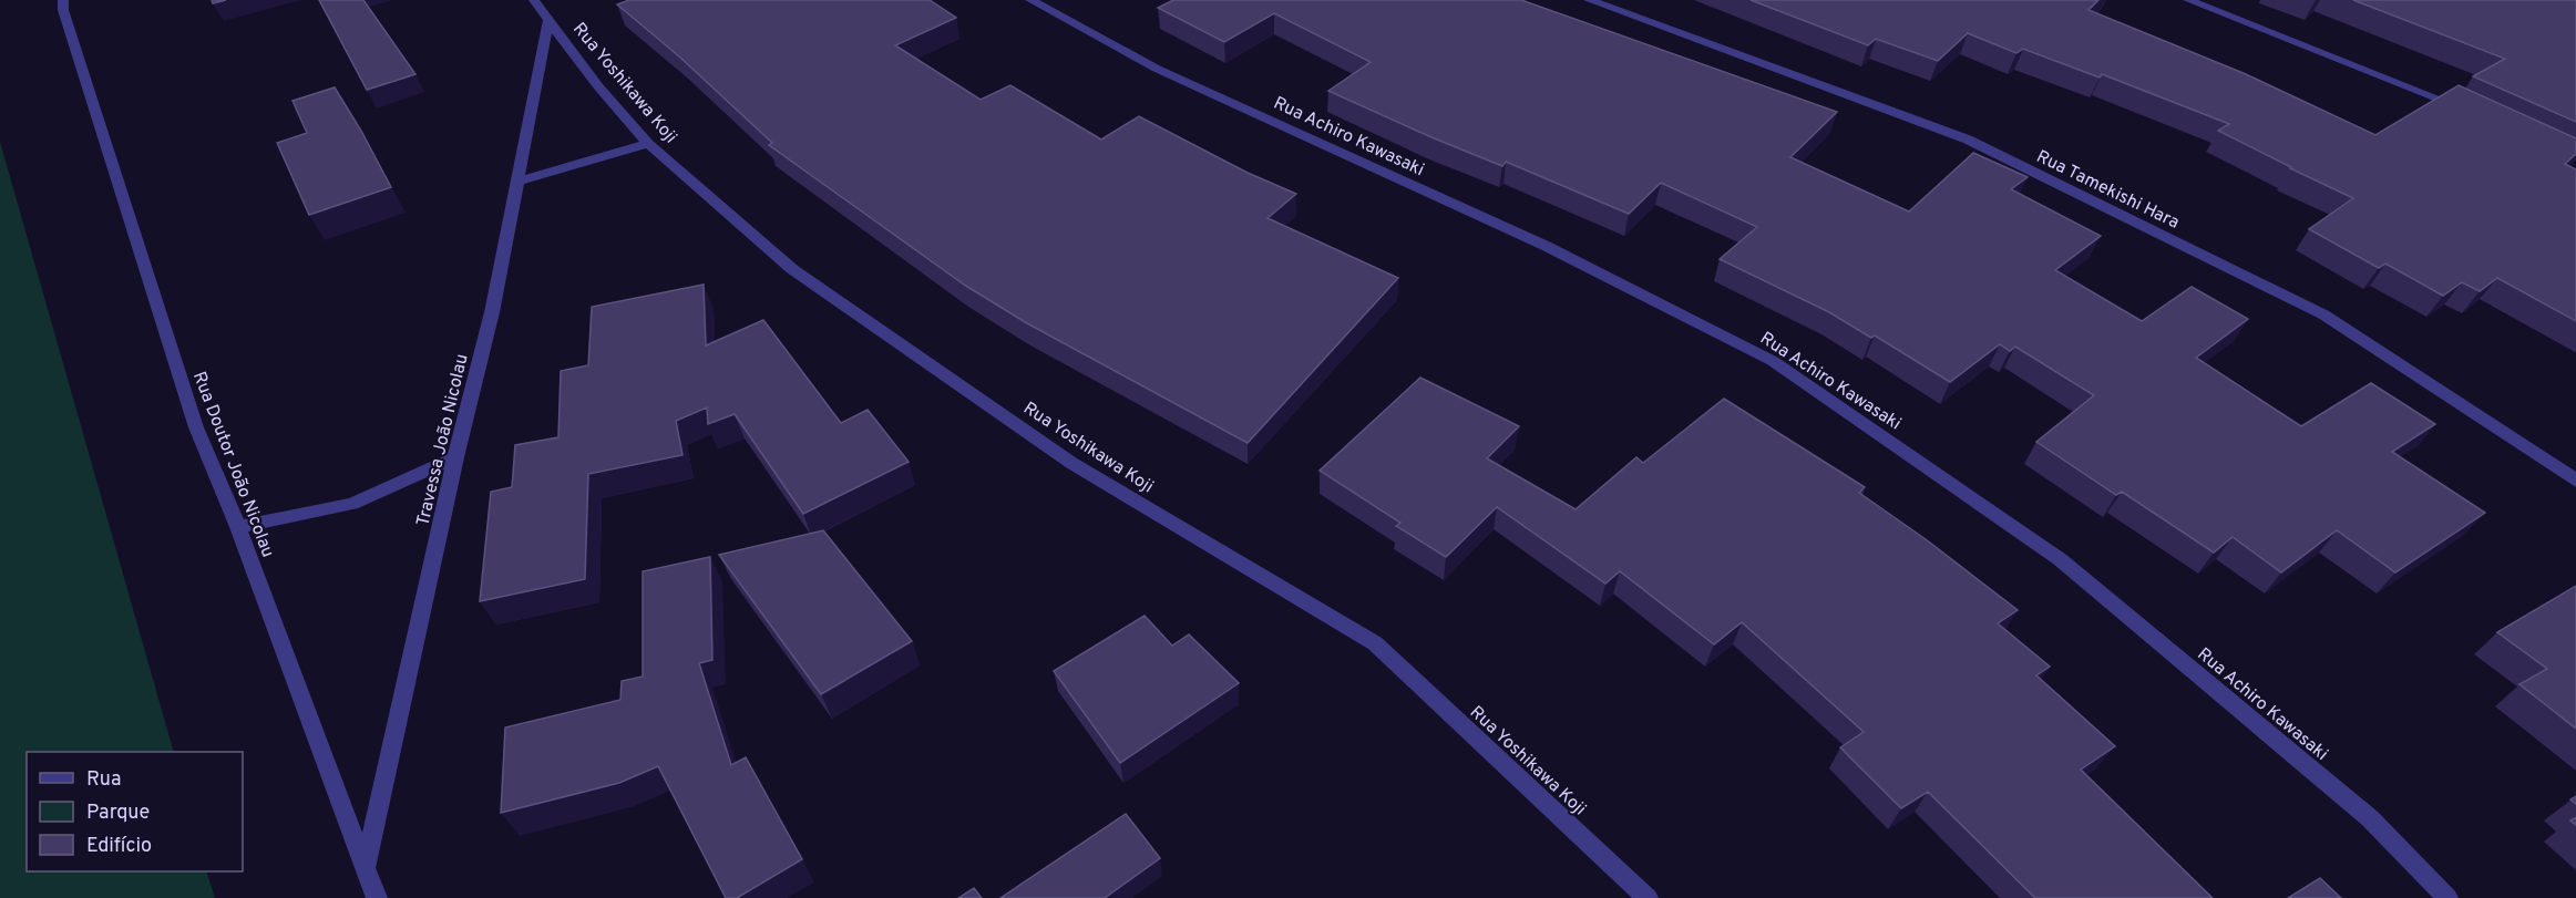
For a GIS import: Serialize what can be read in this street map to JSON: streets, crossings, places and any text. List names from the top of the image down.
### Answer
{
  "streets": {
    "street": [
      "Rua Yoshikawa Koji",
      "Rua Achiro Kawasaki",
      "Rua Tamekishi Hara",
      "Travessa João Nicolau",
      "Rua Doutor João Nicolau"
    ]
  },
  "crossings": [
    ["Rua Yoshikawa Koji", "Travessa João Nicolau"],
    ["Travessa João Nicolau", "Rua Doutor João Nicolau"]
  ],
  "legend": ["Rua", "Parque", "Edifício"]
}
